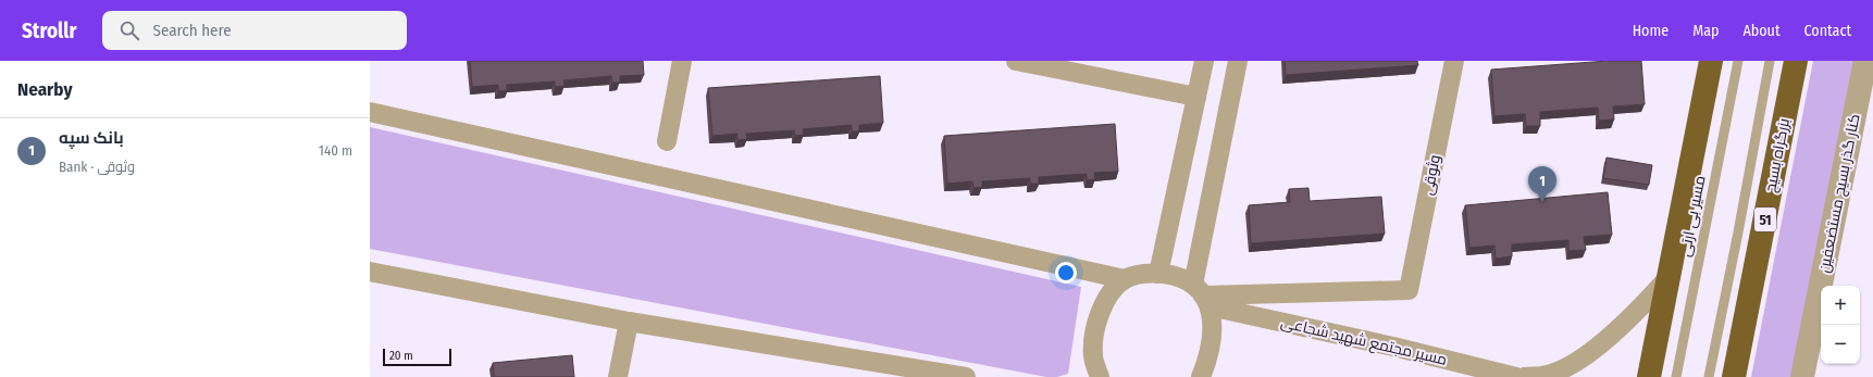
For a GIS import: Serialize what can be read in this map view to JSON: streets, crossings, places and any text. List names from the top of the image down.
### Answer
{
  "streets": {
    "highway": ["بزرگراه بسیج", "51"],
    "street": ["وثوقی", "کنار گذر بسیج مستضعفین", "مسیر مجتمع شهید شجاعی"],
    "lane": ["مسیر بی ارتی"]
  },
  "crossings": [
    ["وثوقی", "مسیر مجتمع شهید شجاعی"]
  ],
  "scale_bar": "20 m",
  "page": {
    "header": "Strollr",
    "search": "Search here",
    "nav": [
      "Home",
      "Map",
      "About",
      "Contact"
    ],
    "heading": "Nearby",
    "list": [
      {
        "mark": "1",
        "name": "بانک سپه",
        "note": "Bank · وثوقی",
        "value": "140 m"
      }
    ],
    "pins": "1",
    "map_buttons": ["+", "−"],
    "scale": "20 m"
  }
}
